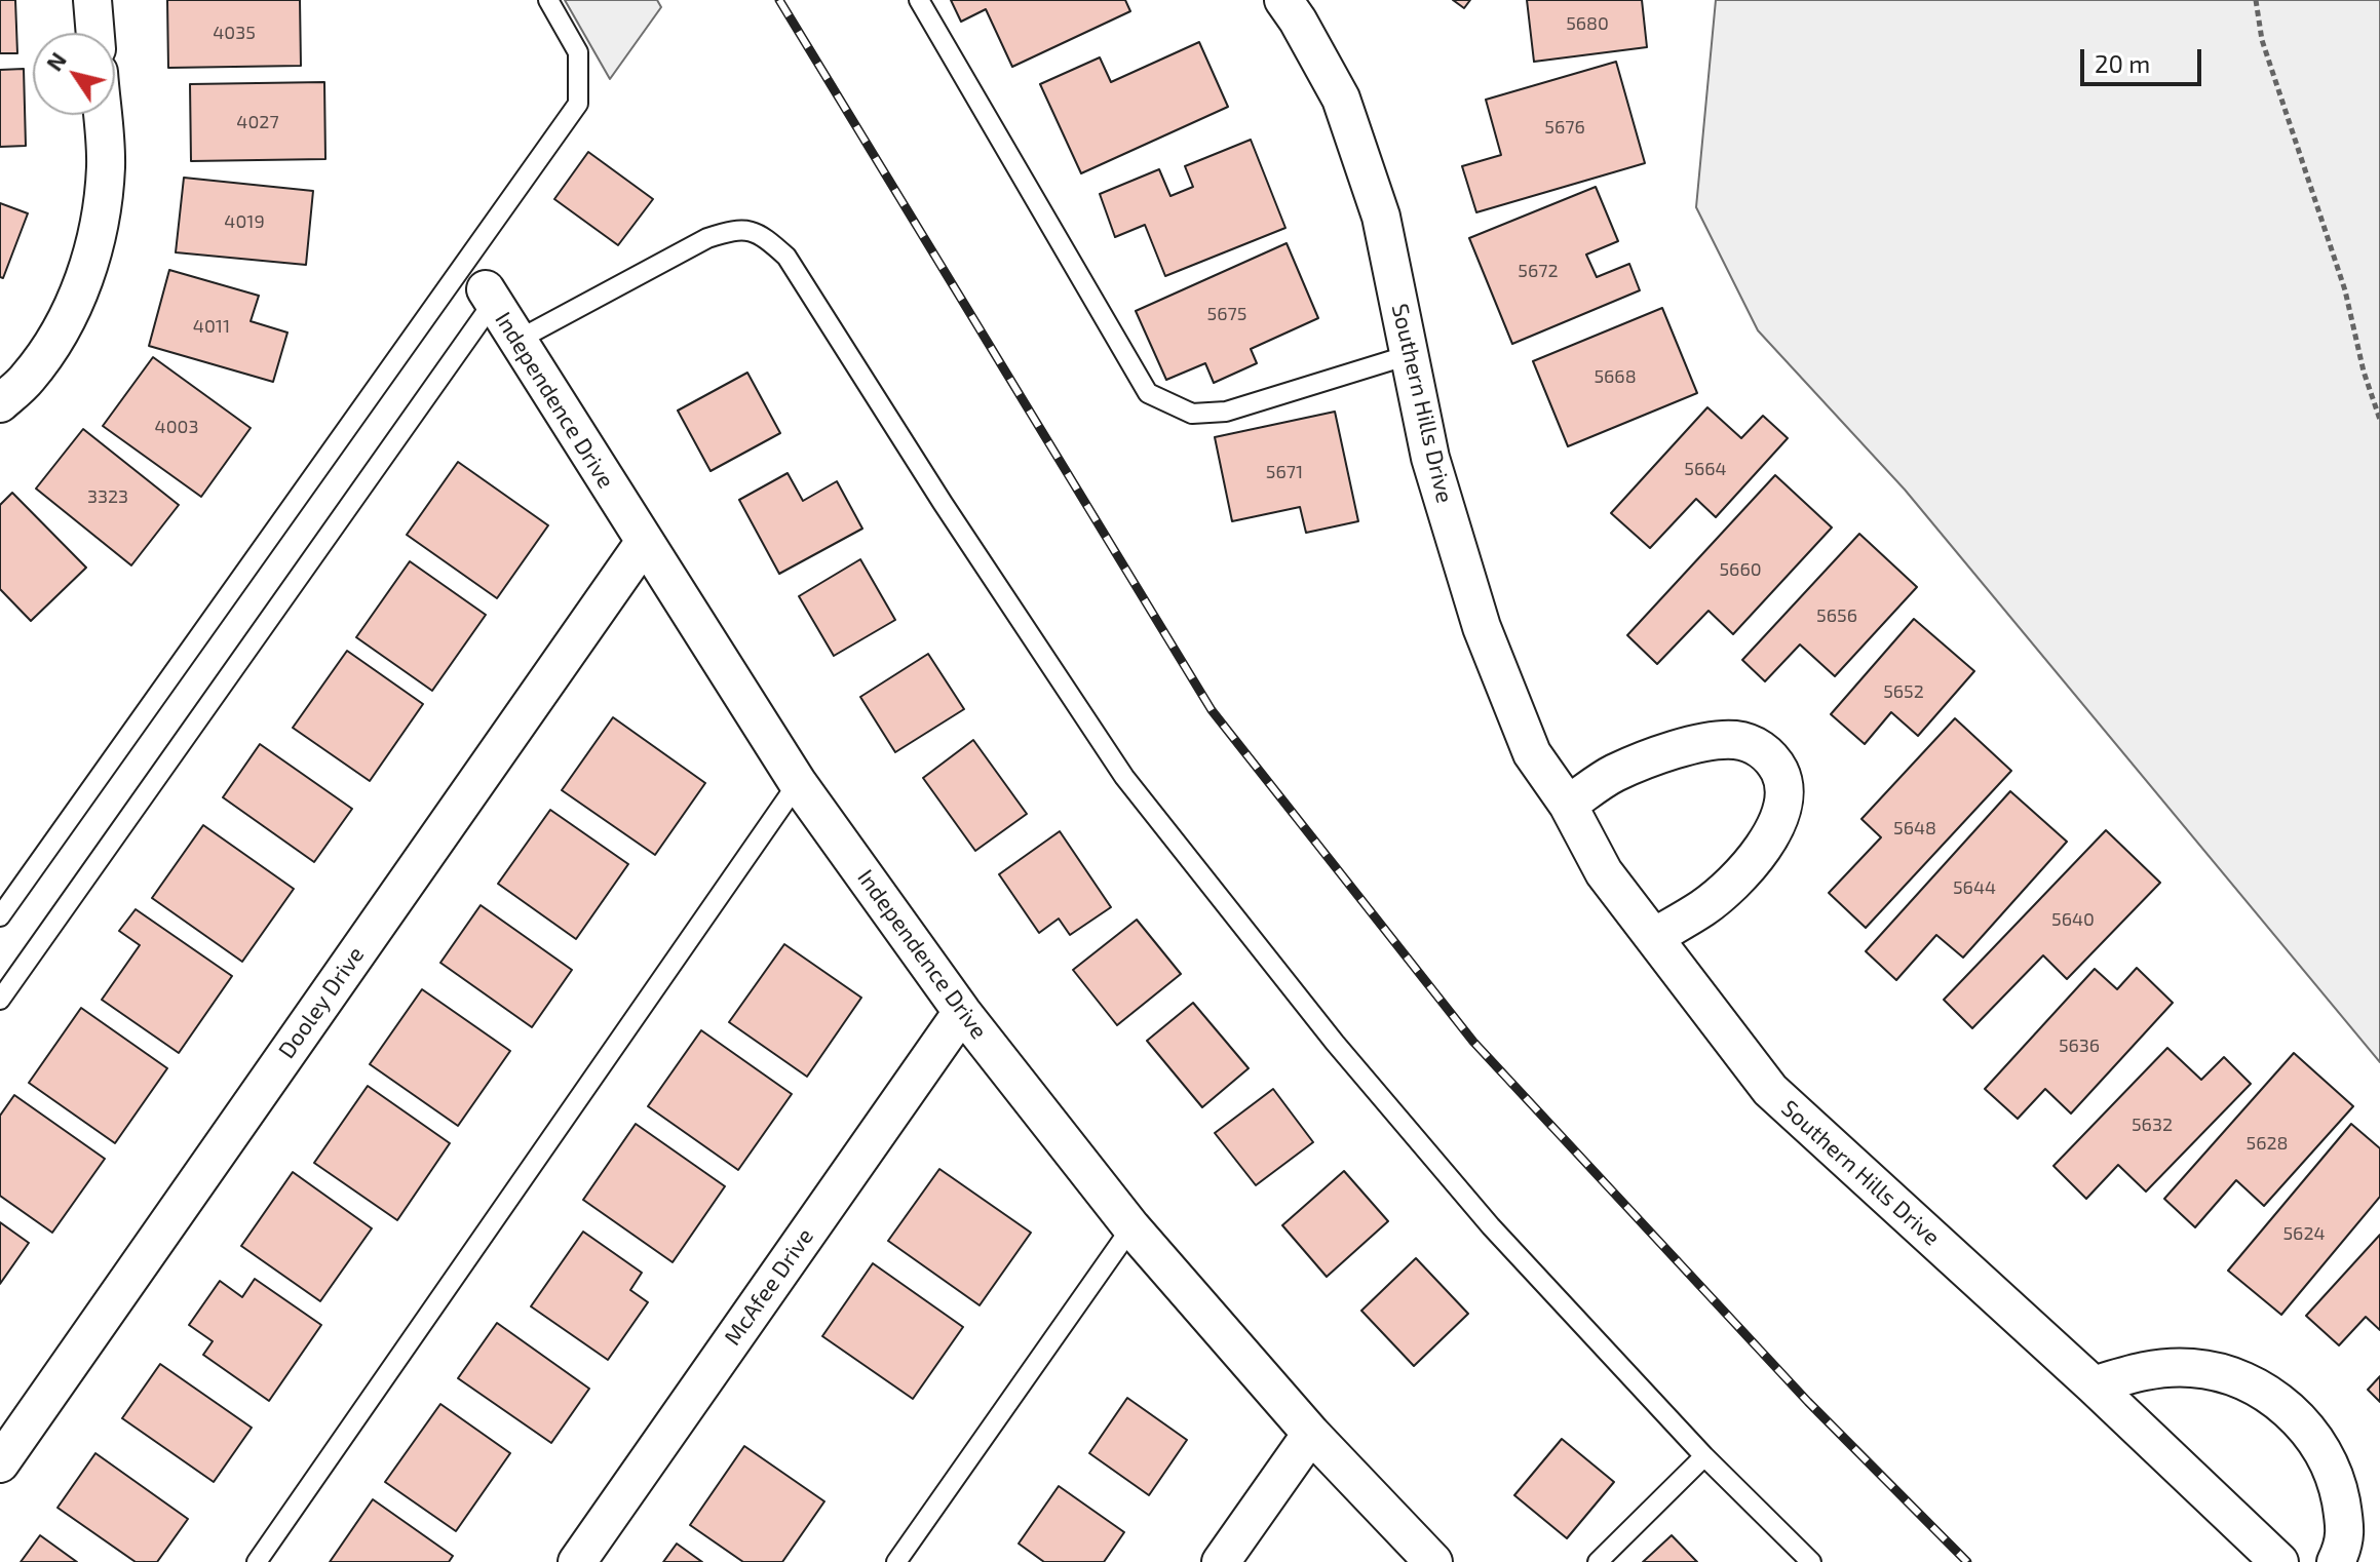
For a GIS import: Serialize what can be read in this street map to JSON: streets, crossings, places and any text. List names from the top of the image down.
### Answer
{
  "streets": {
    "street": [
      "Independence Drive",
      "Southern Hills Drive",
      "Dooley Drive",
      "McAfee Drive"
    ]
  },
  "crossings": [
    ["Independence Drive", "Dooley Drive"],
    ["Independence Drive", "McAfee Drive"]
  ],
  "house_numbers": [
    "5680",
    "4035",
    "4027",
    "5676",
    "4019",
    "5672",
    "5675",
    "4011",
    "5668",
    "4003",
    "5664",
    "5671",
    "3323",
    "5660",
    "5656",
    "5652",
    "5648",
    "5644",
    "5640",
    "5636",
    "5632",
    "5628",
    "5624"
  ],
  "scale_bar": "20 m",
  "north": "top left"
}
